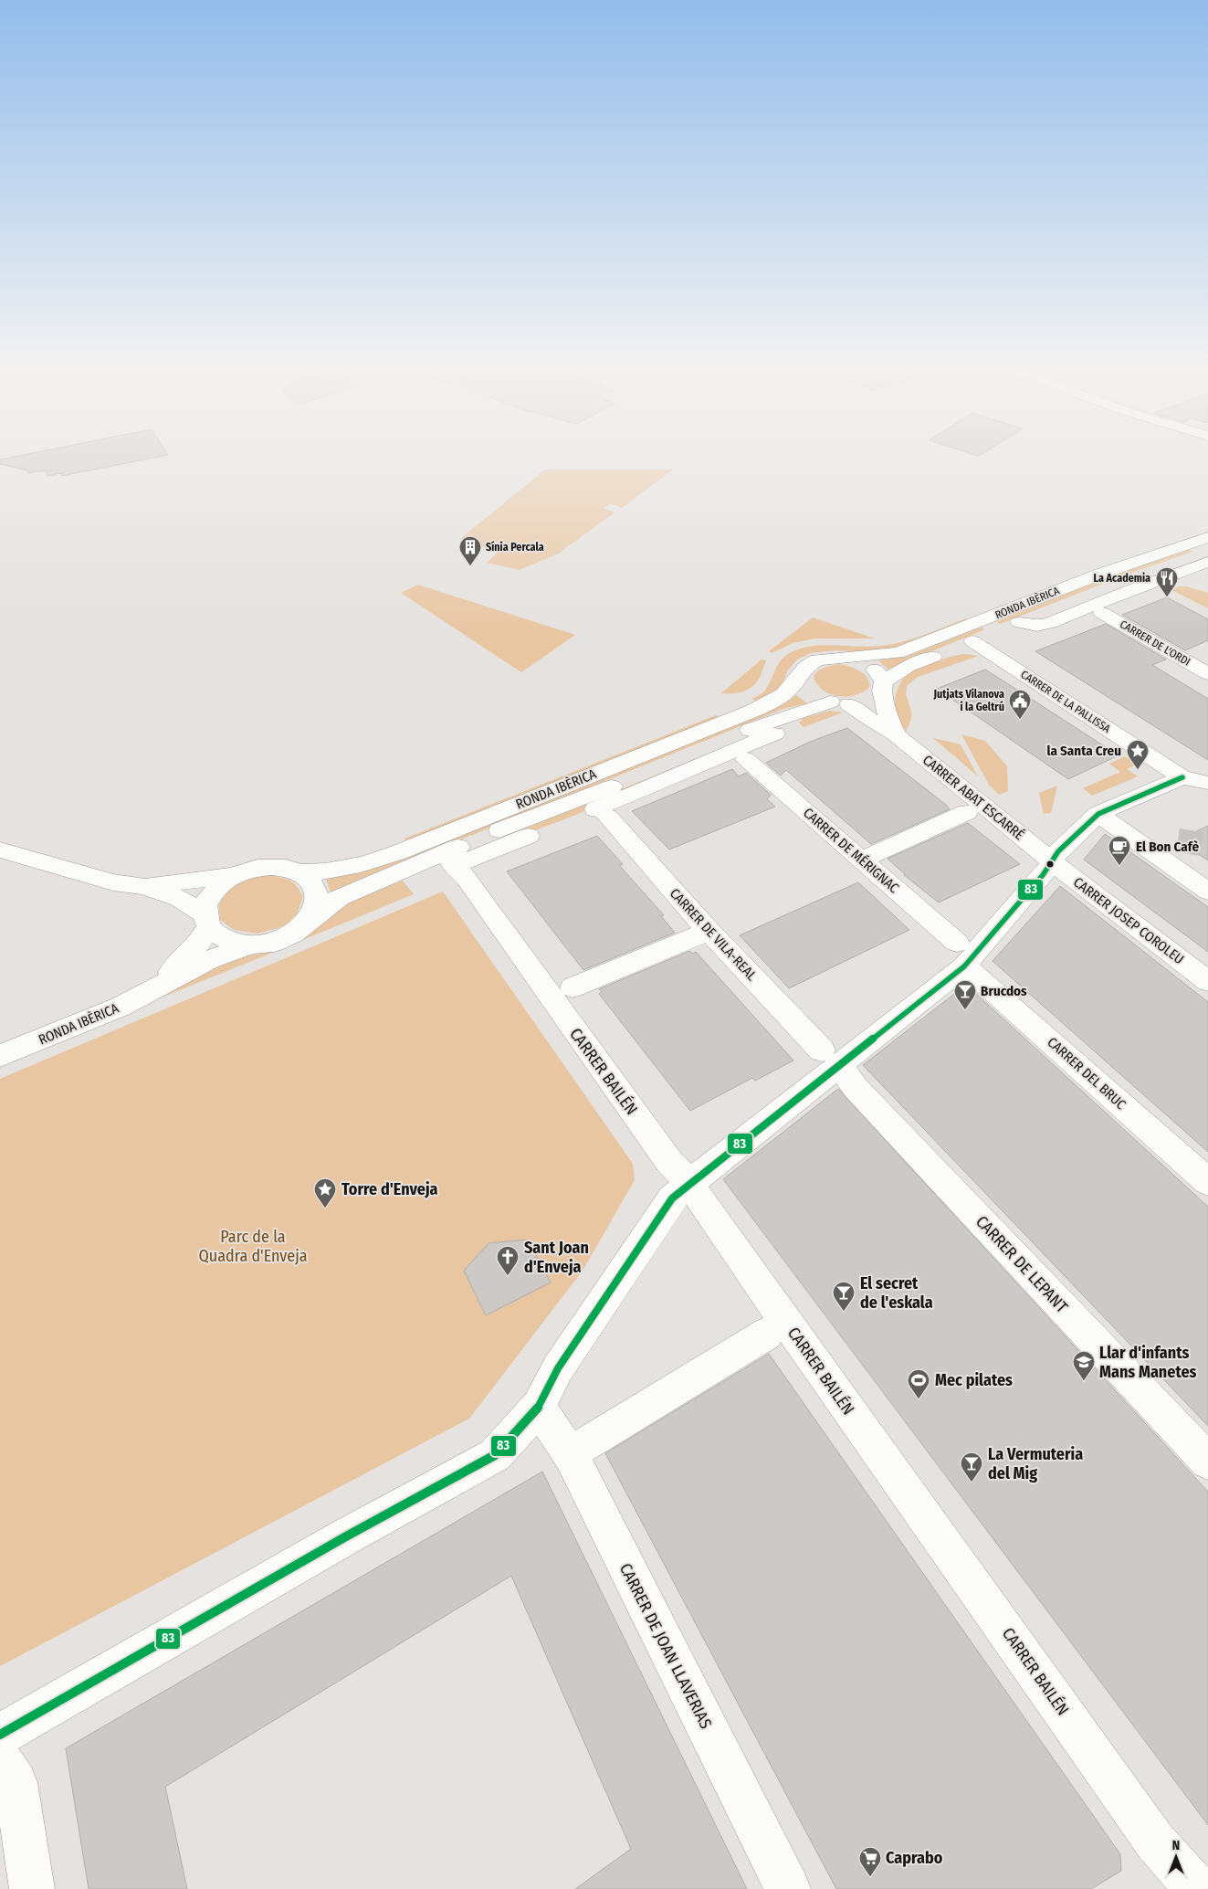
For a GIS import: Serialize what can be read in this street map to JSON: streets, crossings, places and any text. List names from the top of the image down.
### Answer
{
  "streets": {
    "street": [
      "RONDA IBÈRICA",
      "CARRER DE L'ORDI",
      "CARRER DE LA PALLISSA",
      "CARRER ABAT ESCARRÉ",
      "CARRER DE MÉRIGNAC",
      "CARRER JOSEP COROLEU",
      "CARRER DE VILA-REAL",
      "CARRER BAILÉN",
      "CARRER DEL BRUC",
      "CARRER DE LEPANT",
      "CARRER DE JOAN LLAVERIAS"
    ]
  },
  "crossings": [
    ["RONDA IBÈRICA", "CARRER DE LA PALLISSA"],
    ["RONDA IBÈRICA", "CARRER BAILÉN"],
    ["CARRER ABAT ESCARRÉ", "CARRER JOSEP COROLEU"],
    ["CARRER DE MÉRIGNAC", "CARRER DEL BRUC"],
    ["CARRER DE VILA-REAL", "CARRER DE LEPANT"]
  ],
  "parks": ["Parc de la Quadra d'Enveja"],
  "places": {
    "building": ["Sínia Percala"],
    "restaurant": ["La Academia"],
    "public building": ["Jutjats Vilanova i la Geltrú"],
    "place": ["la Santa Creu", "Torre d'Enveja"],
    "cafe": ["El Bon Cafè"],
    "bar": ["Brucdos", "El secret de l'eskala", "La Vermuteria del Mig"],
    "church": ["Sant Joan d'Enveja"],
    "school or university": ["Llar d'infants Mans Manetes"],
    "sports": ["Mec pilates"],
    "supermarket": ["Caprabo"]
  },
  "lines": ["transit line 83"],
  "north": "top"
}
